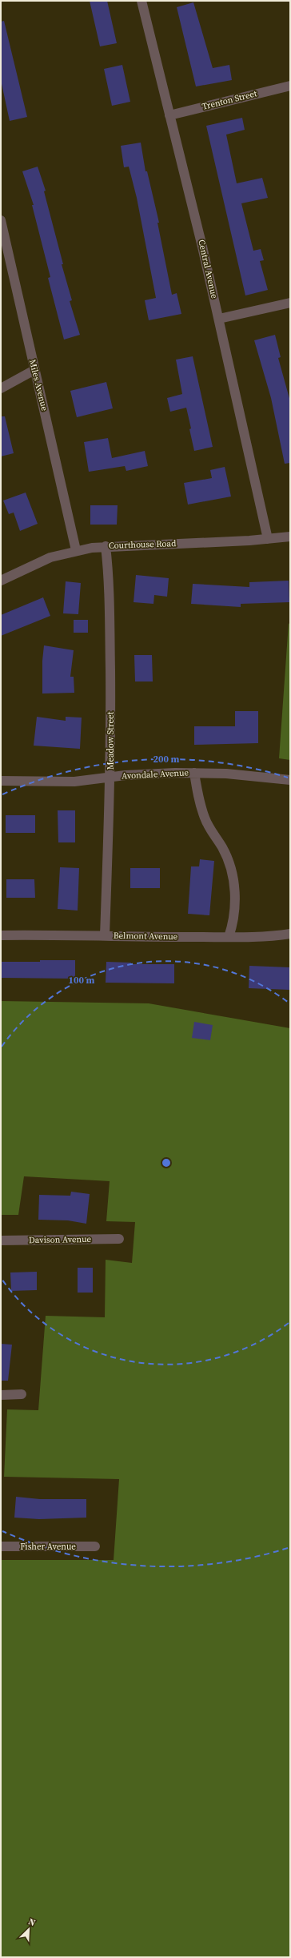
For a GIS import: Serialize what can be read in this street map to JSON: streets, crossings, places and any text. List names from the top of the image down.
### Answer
{
  "streets": {
    "street": [
      "Trenton Street",
      "Central Avenue",
      "Miles Avenue",
      "Courthouse Road",
      "Meadow Street",
      "Avondale Avenue",
      "Belmont Avenue",
      "Davison Avenue",
      "Fisher Avenue"
    ]
  },
  "crossings": [
    ["Trenton Street", "Central Avenue"],
    ["Central Avenue", "Courthouse Road"],
    ["Miles Avenue", "Courthouse Road"],
    ["Courthouse Road", "Meadow Street"],
    ["Meadow Street", "Avondale Avenue"],
    ["Meadow Street", "Belmont Avenue"]
  ],
  "north": "top right",
  "rings": ["200 m", "100 m"]
}
